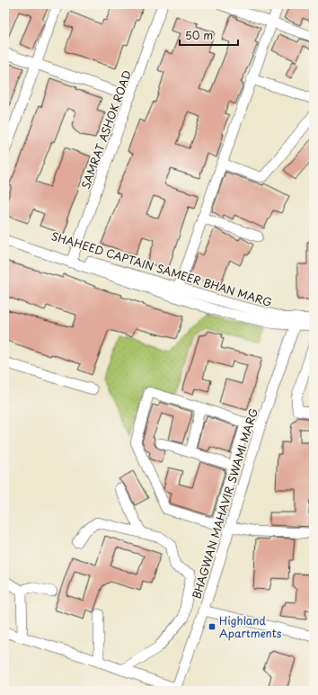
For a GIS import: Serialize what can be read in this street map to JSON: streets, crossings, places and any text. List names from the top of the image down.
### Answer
{
  "streets": {
    "street": ["SAMRAT ASHOK ROAD", "SHAHEED CAPTAIN SAMEER BHAN MARG", "BHAGWAN MAHAVIR SWAMI MARG"]
  },
  "crossings": [
    ["SAMRAT ASHOK ROAD", "SHAHEED CAPTAIN SAMEER BHAN MARG"],
    ["SHAHEED CAPTAIN SAMEER BHAN MARG", "BHAGWAN MAHAVIR SWAMI MARG"]
  ],
  "places": {
    "transit": ["Highland Apartments"]
  },
  "scale_bar": "50 m"
}
